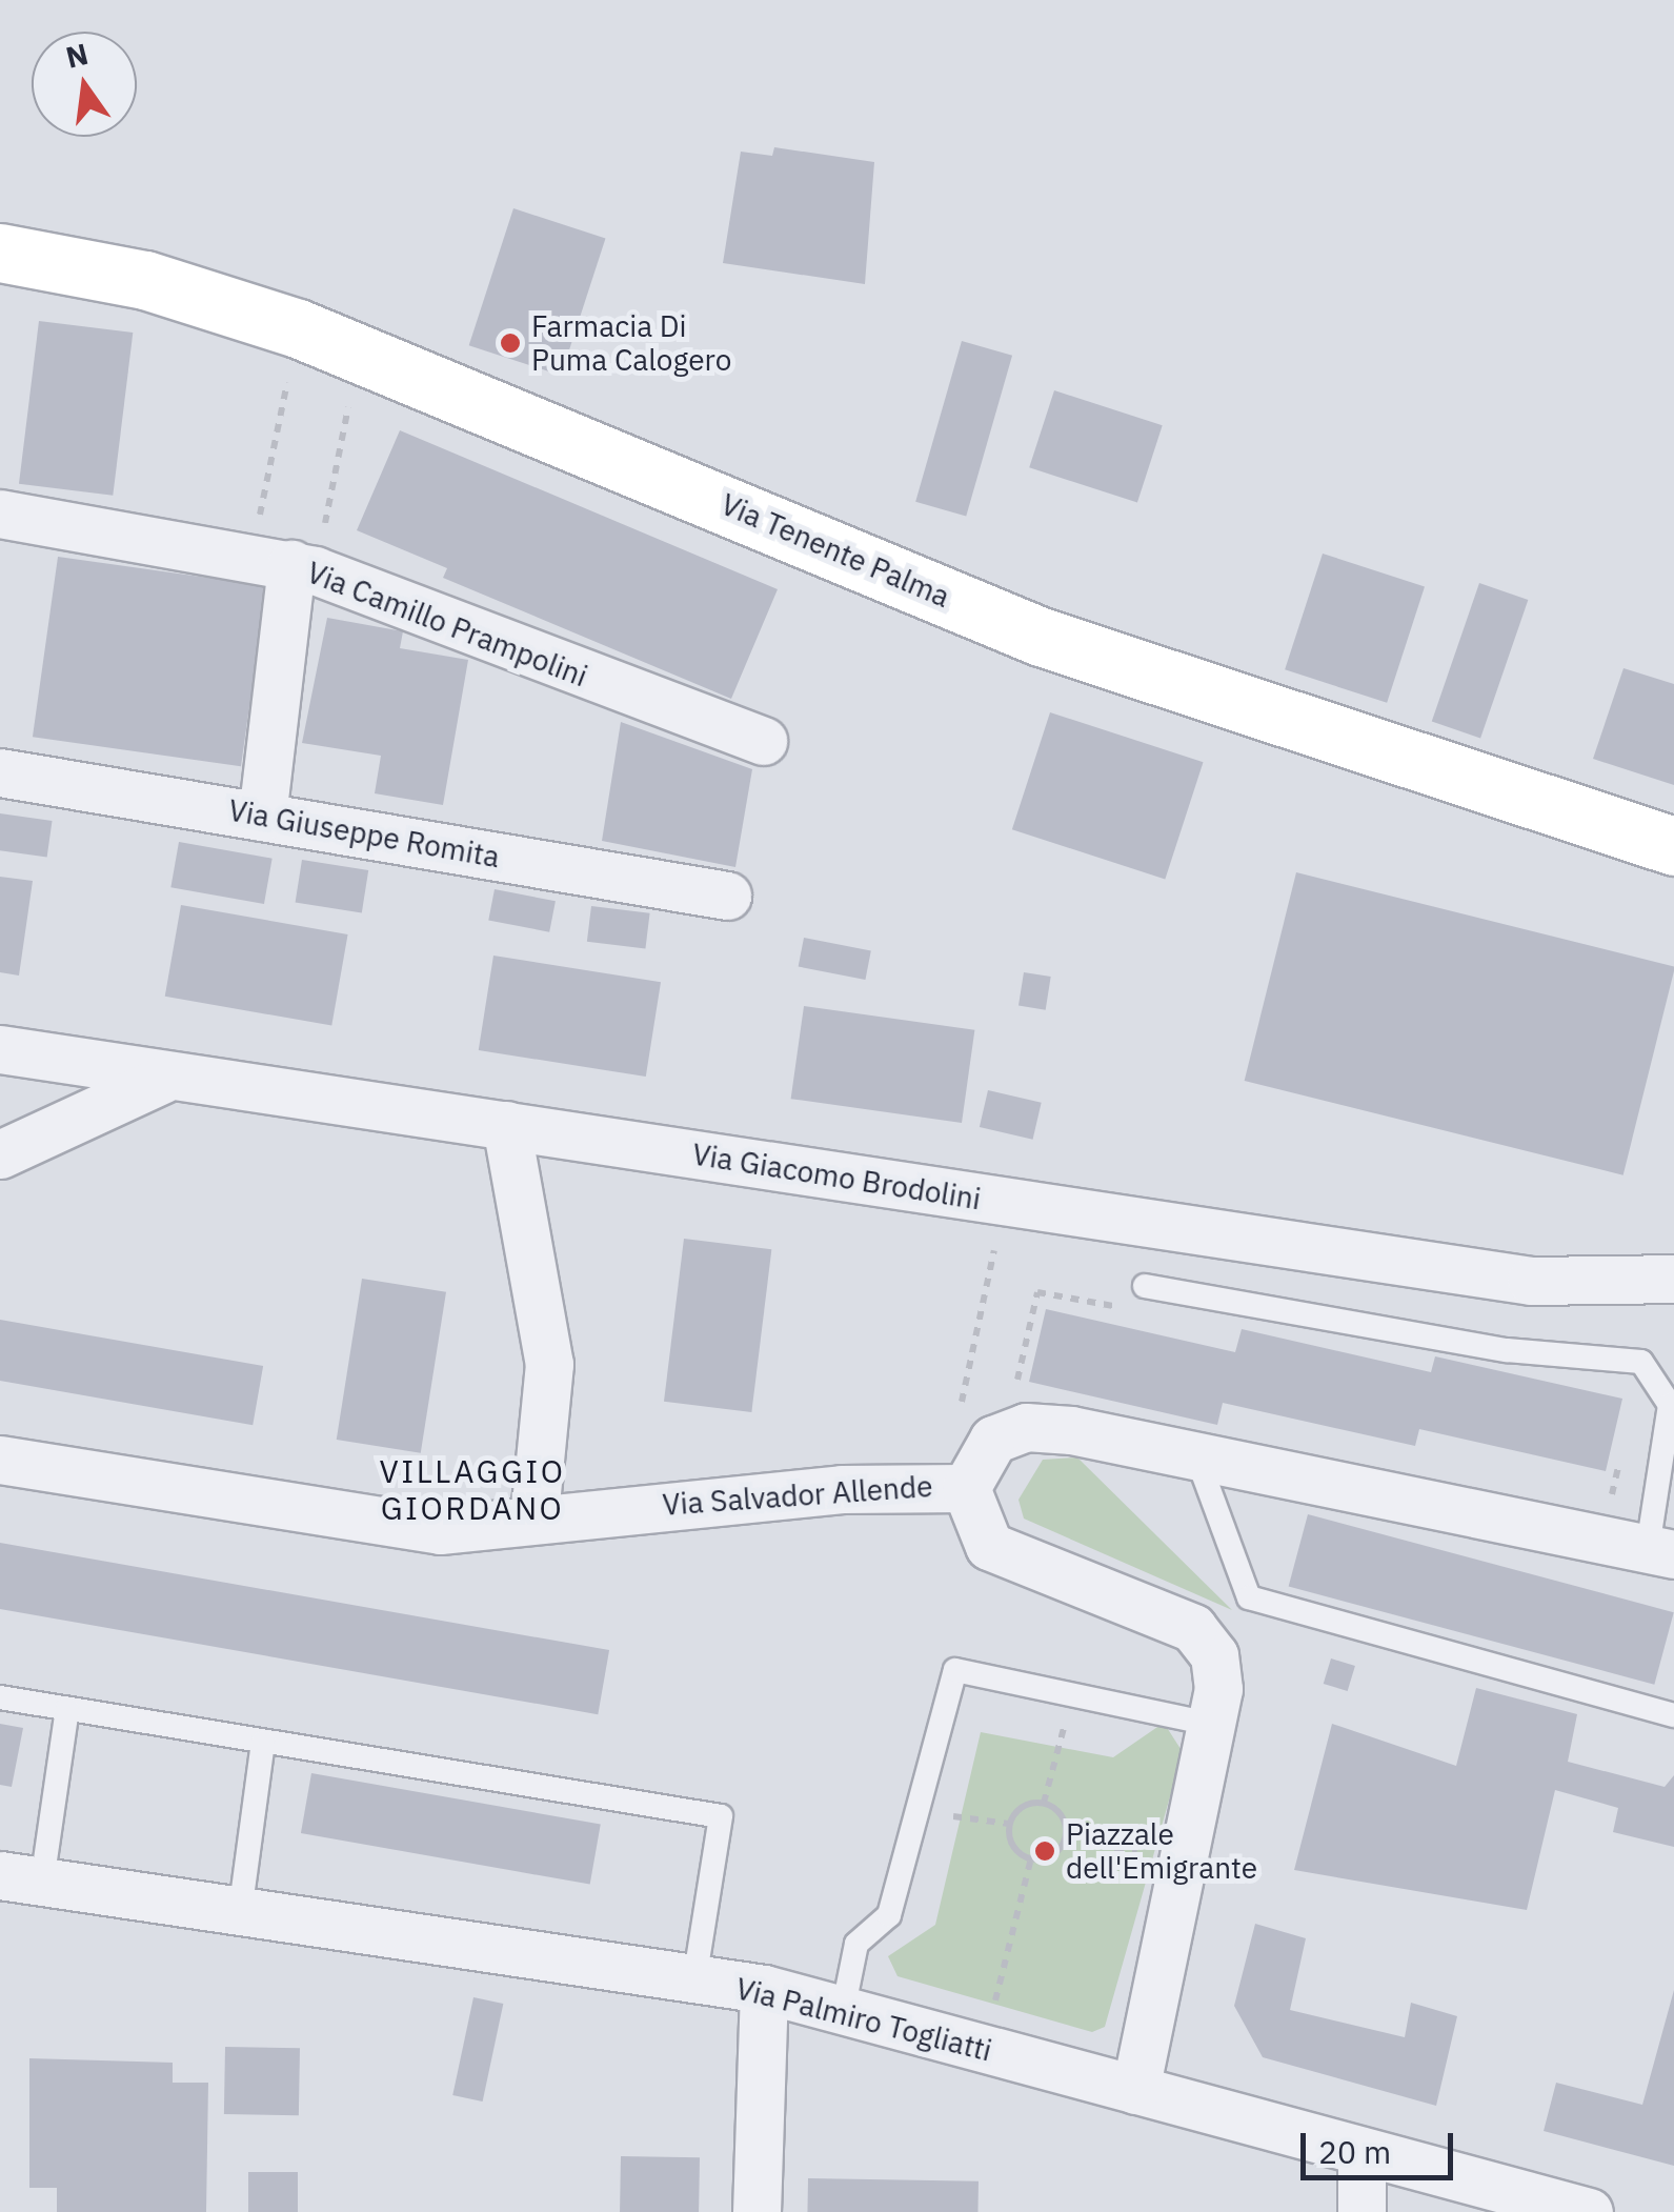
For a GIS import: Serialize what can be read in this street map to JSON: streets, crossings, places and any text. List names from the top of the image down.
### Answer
{
  "streets": {
    "main road": ["Via Tenente Palma"],
    "street": [
      "Via Camillo Prampolini",
      "Via Giuseppe Romita",
      "Via Giacomo Brodolini",
      "Via Salvador Allende",
      "Via Palmiro Togliatti"
    ]
  },
  "crossings": [
    ["Via Salvador Allende", "Via Palmiro Togliatti"]
  ],
  "districts": ["VILLAGGIO GIORDANO"],
  "places": ["Farmacia Di Puma Calogero", "Piazzale dell'Emigrante"],
  "scale_bar": "20 m",
  "north": "top"
}
